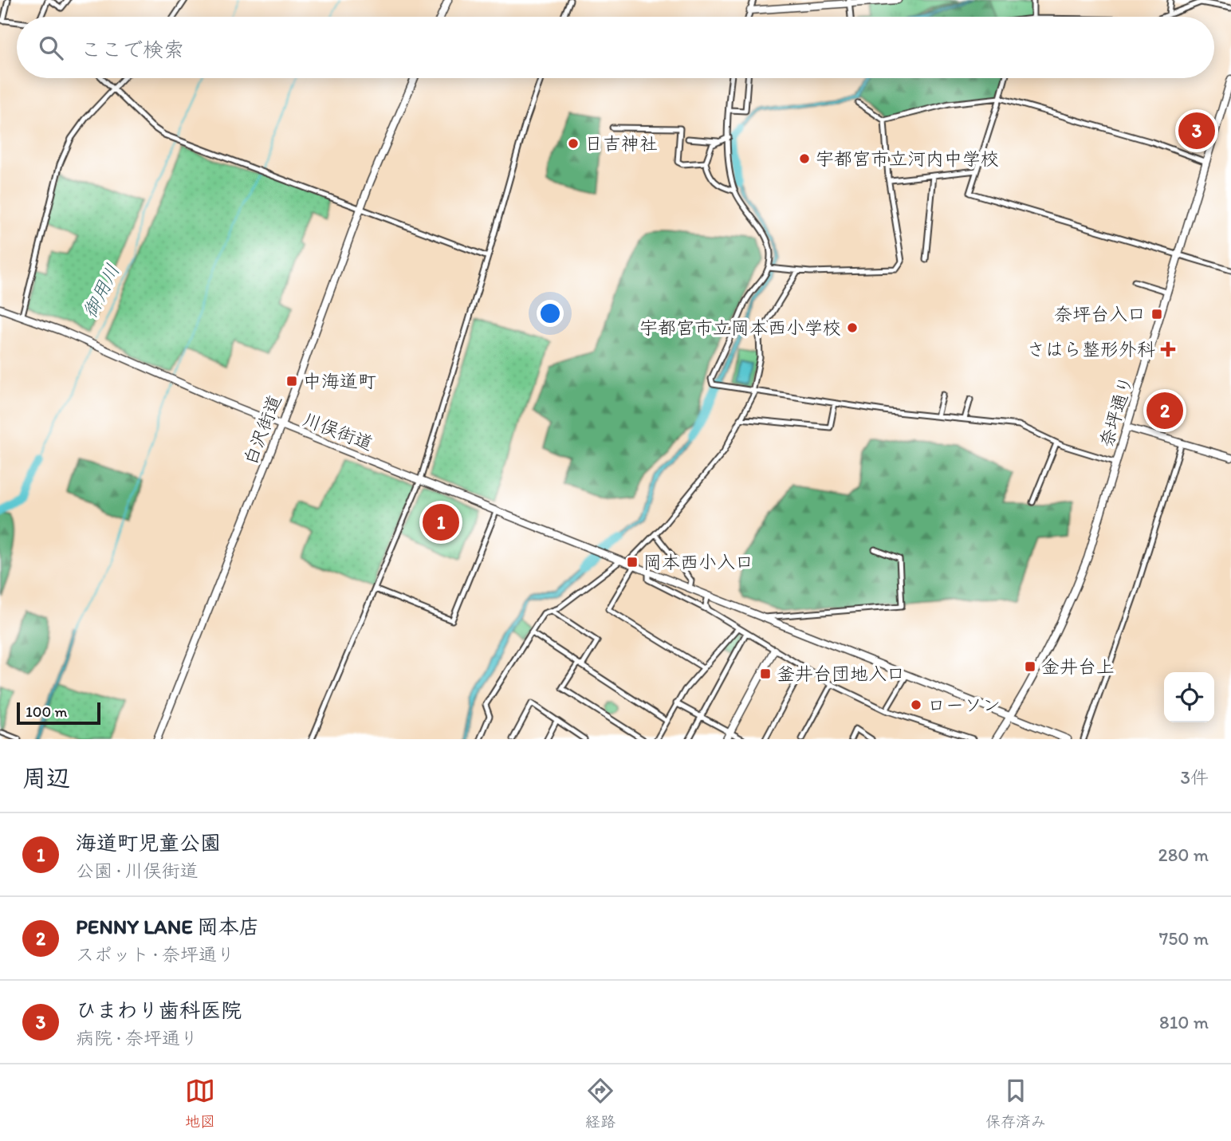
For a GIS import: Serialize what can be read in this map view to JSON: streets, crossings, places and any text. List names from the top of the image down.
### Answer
{
  "streets": {
    "main road": ["奈坪通り", "白沢街道", "川俣街道"]
  },
  "crossings": [
    ["奈坪通り", "川俣街道"],
    ["白沢街道", "川俣街道"]
  ],
  "water": ["御用川"],
  "places": {
    "other": [
      "日吉神社",
      "宇都宮市立河内中学校",
      "宇都宮市立岡本西小学校",
      "ローソン"
    ],
    "transit": [
      "奈坪台入口",
      "中海道町",
      "岡本西小入口",
      "金井台上",
      "釜井台団地入口"
    ],
    "health": ["さはら整形外科"]
  },
  "scale_bar": "100 m",
  "page": {
    "search": "ここで検索",
    "pins": ["3", "2", "1"],
    "scale": "100 m",
    "heading": ["周辺", "3件"],
    "list": [
      {
        "mark": "1",
        "name": "海道町児童公園",
        "note": "公園 · 川俣街道",
        "value": "280 m"
      },
      {
        "mark": "2",
        "name": "PENNY LANE 岡本店",
        "note": "スポット · 奈坪通り",
        "value": "750 m"
      },
      {
        "mark": "3",
        "name": "ひまわり歯科医院",
        "note": "病院 · 奈坪通り",
        "value": "810 m"
      }
    ],
    "nav": ["地図", "経路", "保存済み"]
  }
}
